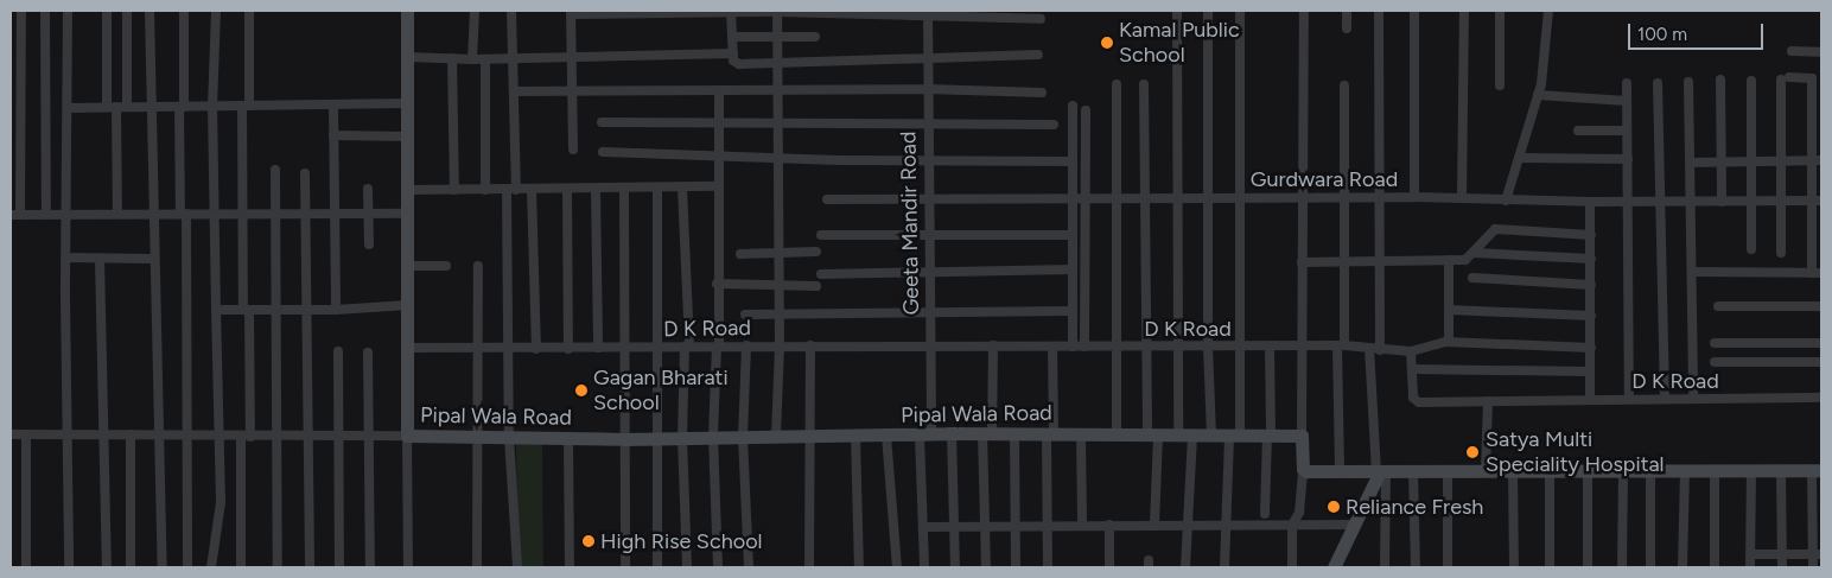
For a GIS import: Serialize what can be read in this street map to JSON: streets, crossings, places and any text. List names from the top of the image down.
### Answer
{
  "streets": {
    "street": [
      "Gurdwara Road",
      "Geeta Mandir Road",
      "D K Road",
      "Pipal Wala Road"
    ]
  },
  "crossings": [
    ["Gurdwara Road", "Geeta Mandir Road"],
    ["Geeta Mandir Road", "D K Road"],
    ["Geeta Mandir Road", "Pipal Wala Road"]
  ],
  "places": [
    "Kamal Public School",
    "Gagan Bharati School",
    "Satya Multi Speciality Hospital",
    "Reliance Fresh",
    "High Rise School"
  ],
  "scale_bar": "100 m"
}
